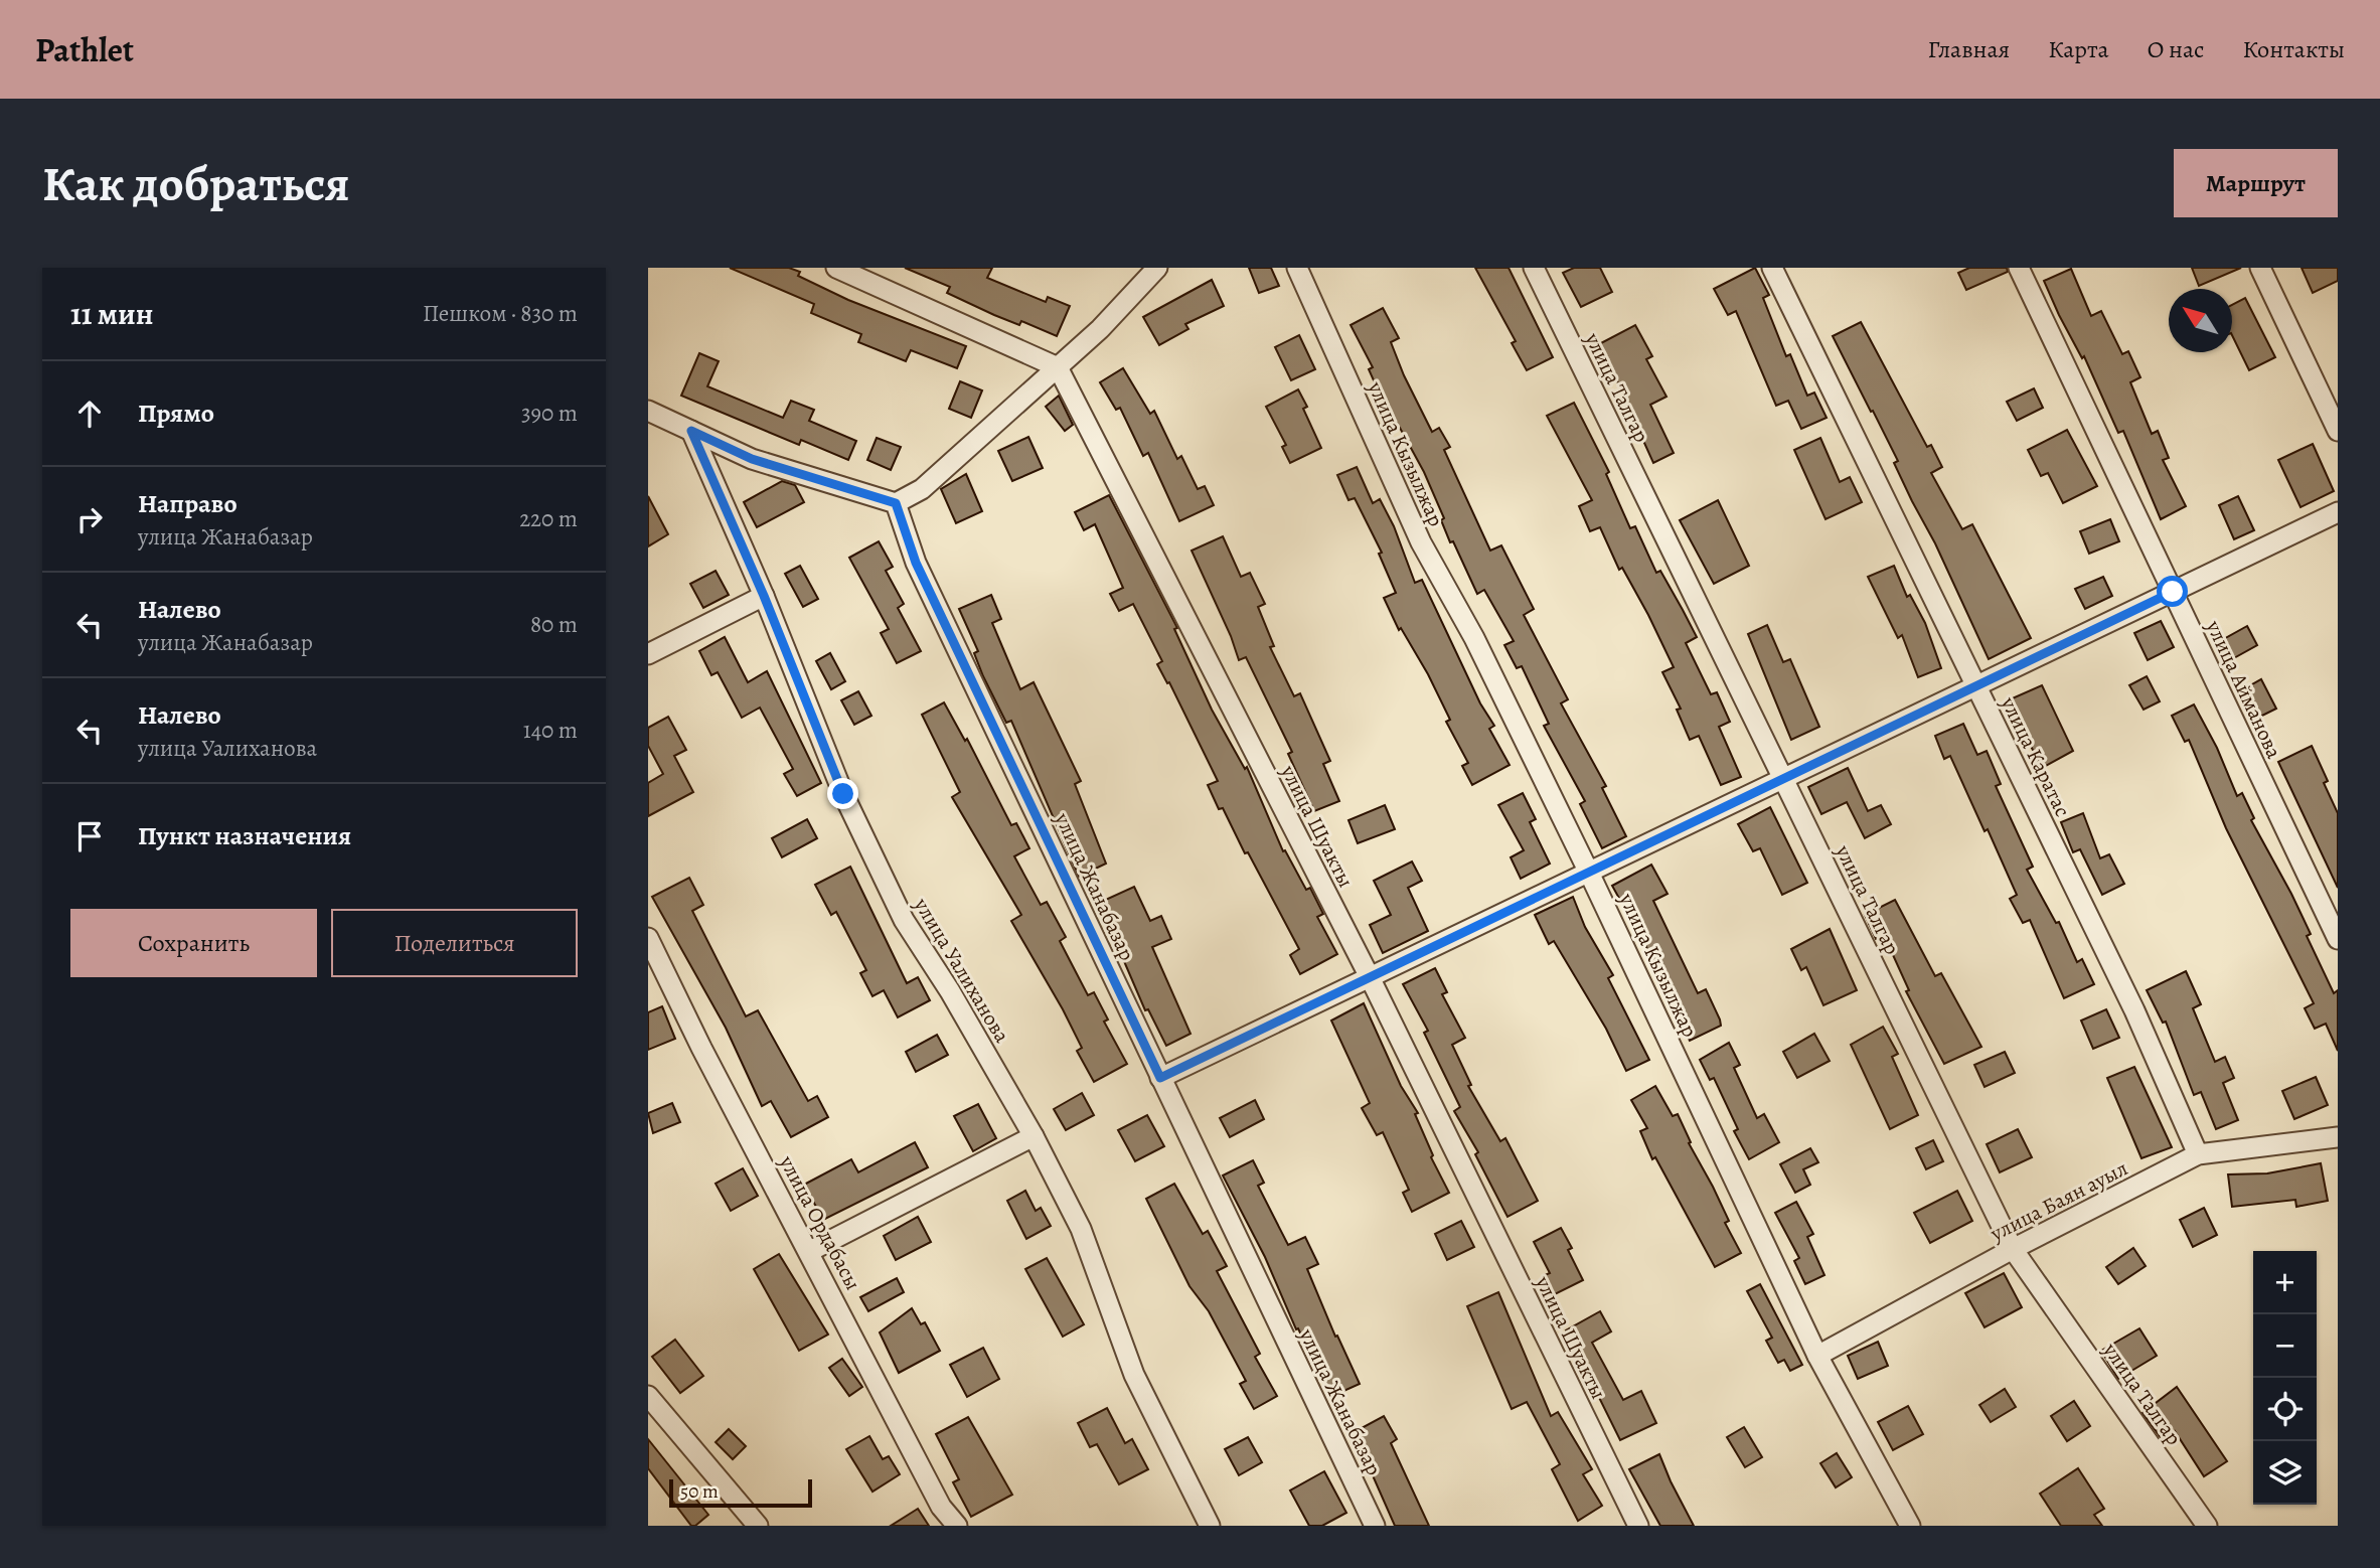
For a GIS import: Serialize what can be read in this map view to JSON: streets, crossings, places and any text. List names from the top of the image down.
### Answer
{
  "streets": {
    "street": [
      "улица Талгар",
      "улица Кызылжар",
      "улица Айманова",
      "улица Каратас",
      "улица Шуакты",
      "улица Жанабазар",
      "улица Уалиханова",
      "улица Баян ауыл",
      "улица Ордабасы"
    ]
  },
  "crossings": [
    ["улица Талгар", "улица Баян ауыл"],
    ["улица Кызылжар", "улица Баян ауыл"],
    ["улица Каратас", "улица Баян ауыл"]
  ],
  "scale_bar": "50 m",
  "north": "top left",
  "page": {
    "header": "Pathlet",
    "nav": [
      "Главная",
      "Карта",
      "О нас",
      "Контакты"
    ],
    "buttons": [
      "Маршрут",
      ["Сохранить", "Поделиться"]
    ],
    "title": "Как добраться",
    "heading": ["11 мин", "Пешком · 830 m"],
    "list": [
      ["Прямо", "390 m"],
      ["Направо", "улица Жанабазар", "220 m"],
      ["Налево", "улица Жанабазар", "80 m"],
      ["Налево", "улица Уалиханова", "140 m"],
      "Пункт назначения"
    ],
    "map_buttons": ["+", "−"],
    "scale": "50 m"
  }
}
